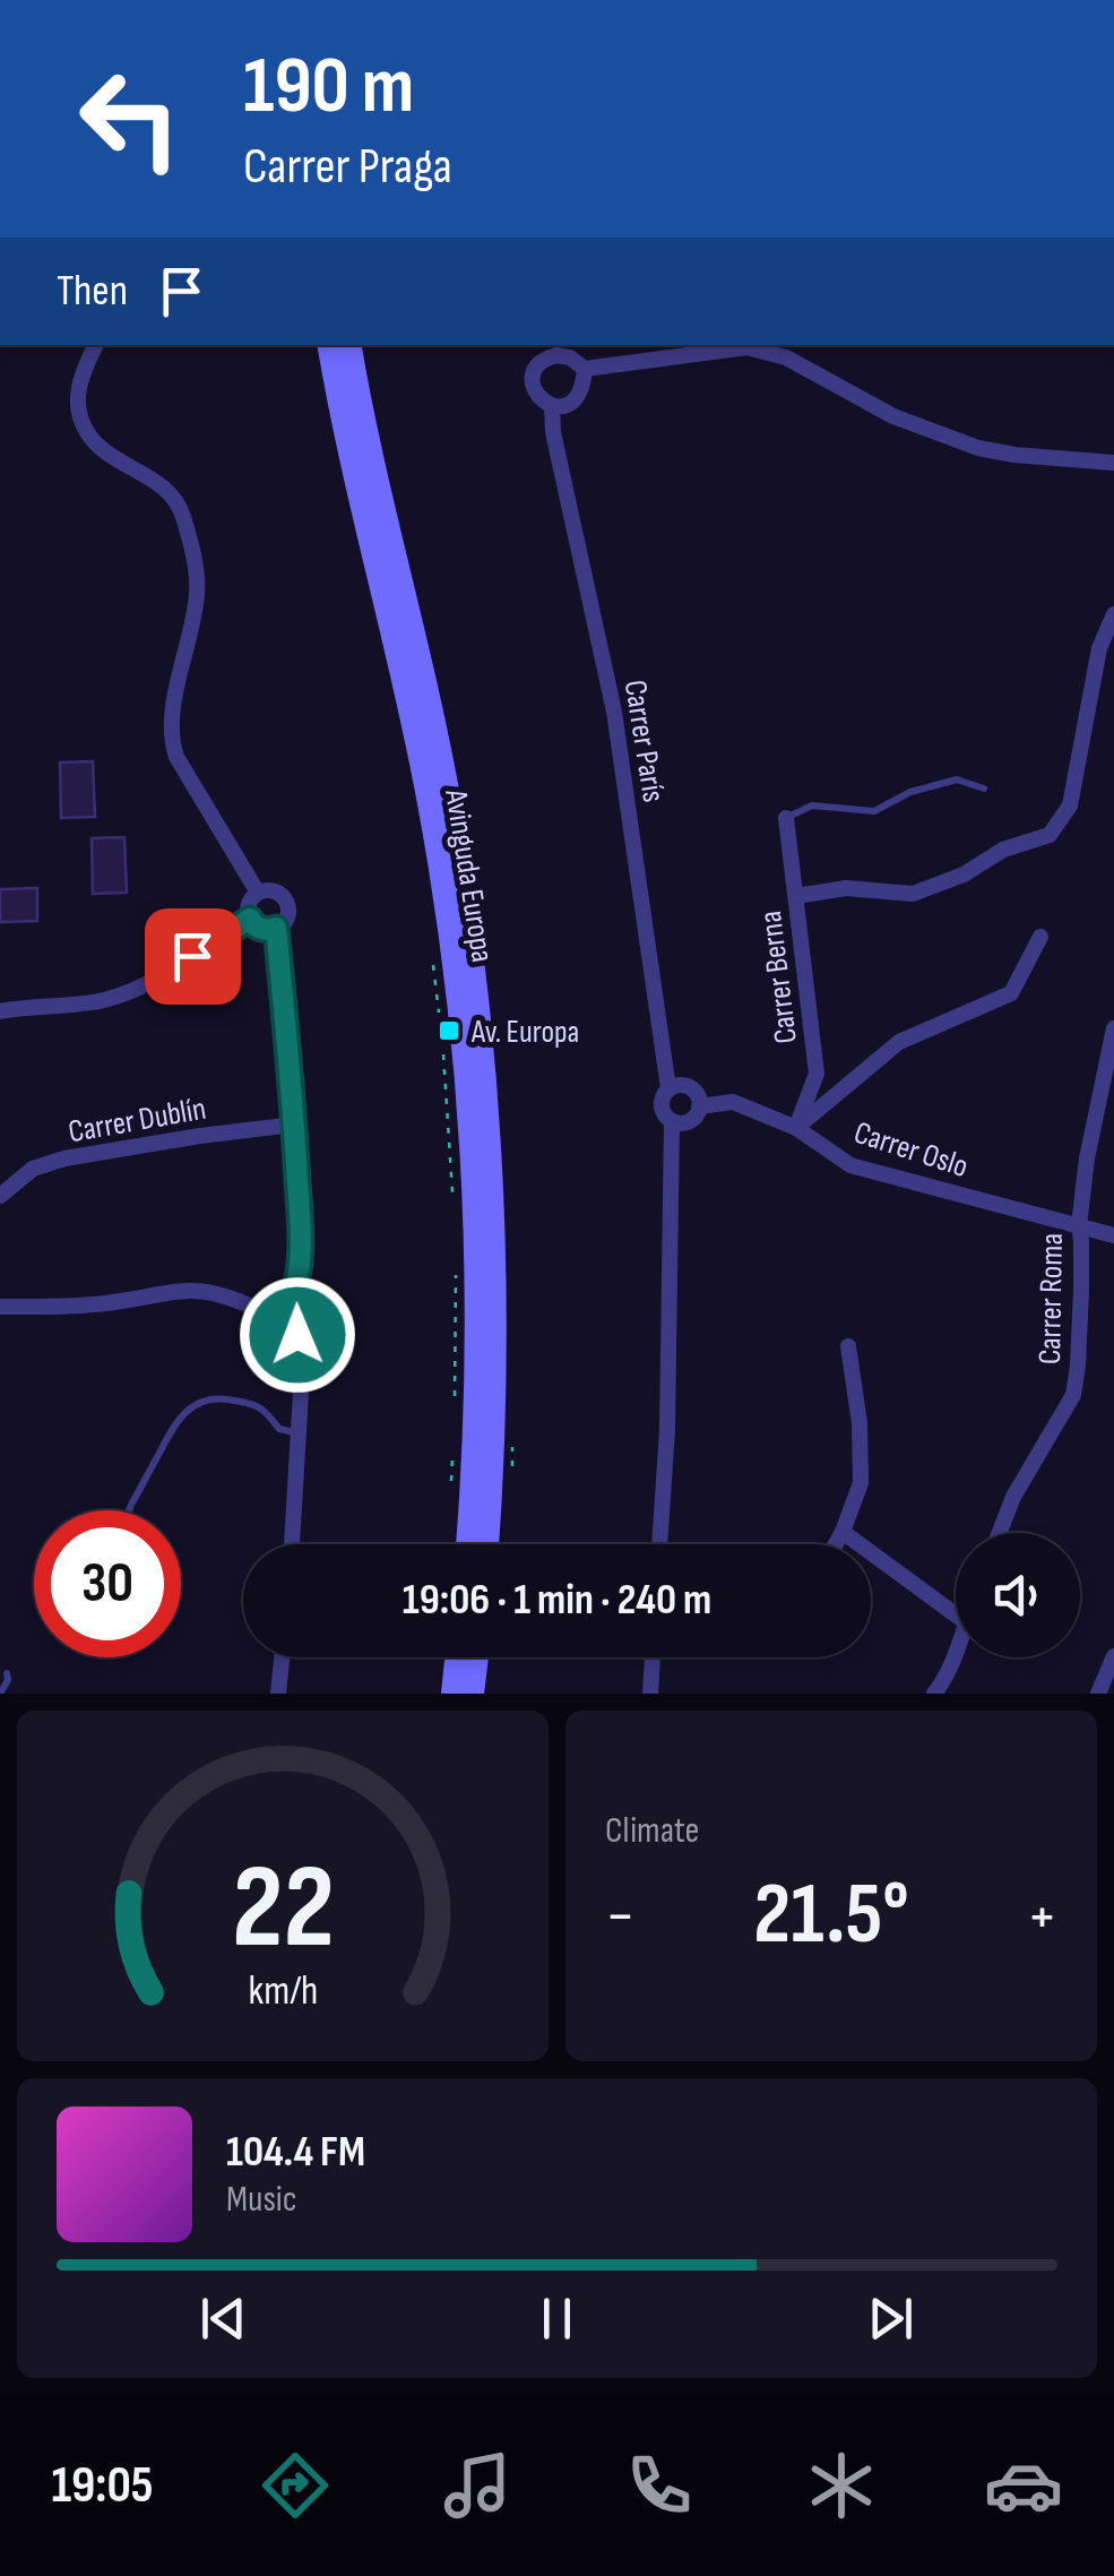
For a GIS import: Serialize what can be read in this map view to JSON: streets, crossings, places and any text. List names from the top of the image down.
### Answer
{
  "streets": {
    "main road": ["Avinguda Europa"],
    "street": [
      "Carrer París",
      "Carrer Berna",
      "Carrer Dublín",
      "Carrer Oslo",
      "Carrer Roma"
    ]
  },
  "crossings": [
    ["Carrer París", "Carrer Oslo"],
    ["Carrer Berna", "Carrer Oslo"],
    ["Carrer Oslo", "Carrer Roma"]
  ],
  "places": {
    "transit": ["Av. Europa"]
  },
  "page": {
    "turn": ["190 m", "Carrer Praga"],
    "then": "Then",
    "limit": "30",
    "trip": "19:06 · 1 min · 240 m",
    "tile": "Climate",
    "heat": ["−", "21.5°", "+"],
    "song": ["104.4 FM", "Music"],
    "tabs": "19:05",
    "gauge": ["22", "km/h"]
  }
}
